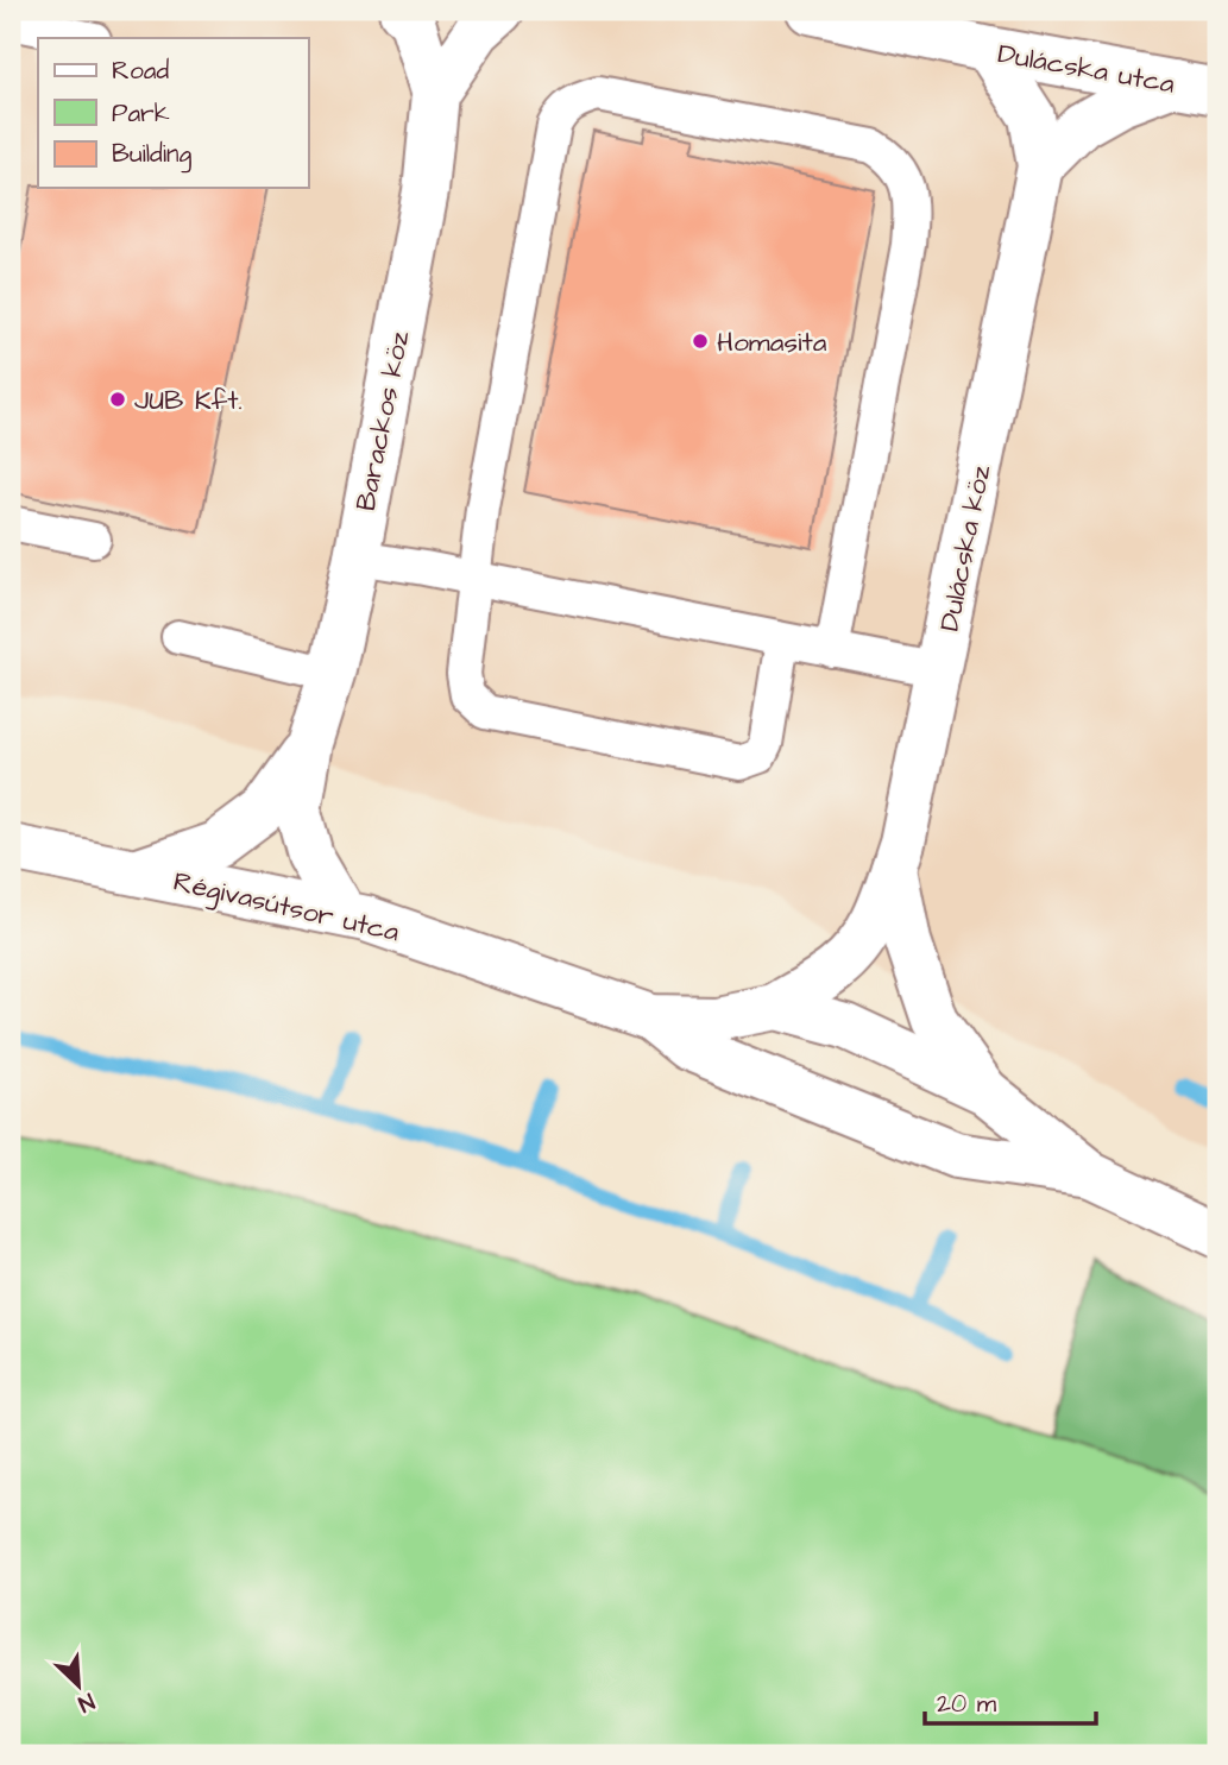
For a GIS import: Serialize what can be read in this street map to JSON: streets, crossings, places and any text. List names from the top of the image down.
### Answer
{
  "streets": {
    "street": [
      "Dulácska utca",
      "Barackos köz",
      "Dulácska köz",
      "Régivasútsor utca"
    ]
  },
  "crossings": [
    ["Dulácska utca", "Dulácska köz"],
    ["Barackos köz", "Régivasútsor utca"],
    ["Dulácska köz", "Régivasútsor utca"]
  ],
  "places": ["Homasita", "JUB Kft."],
  "legend": ["Road", "Park", "Building"],
  "scale_bar": "20 m",
  "north": "bottom right"
}
